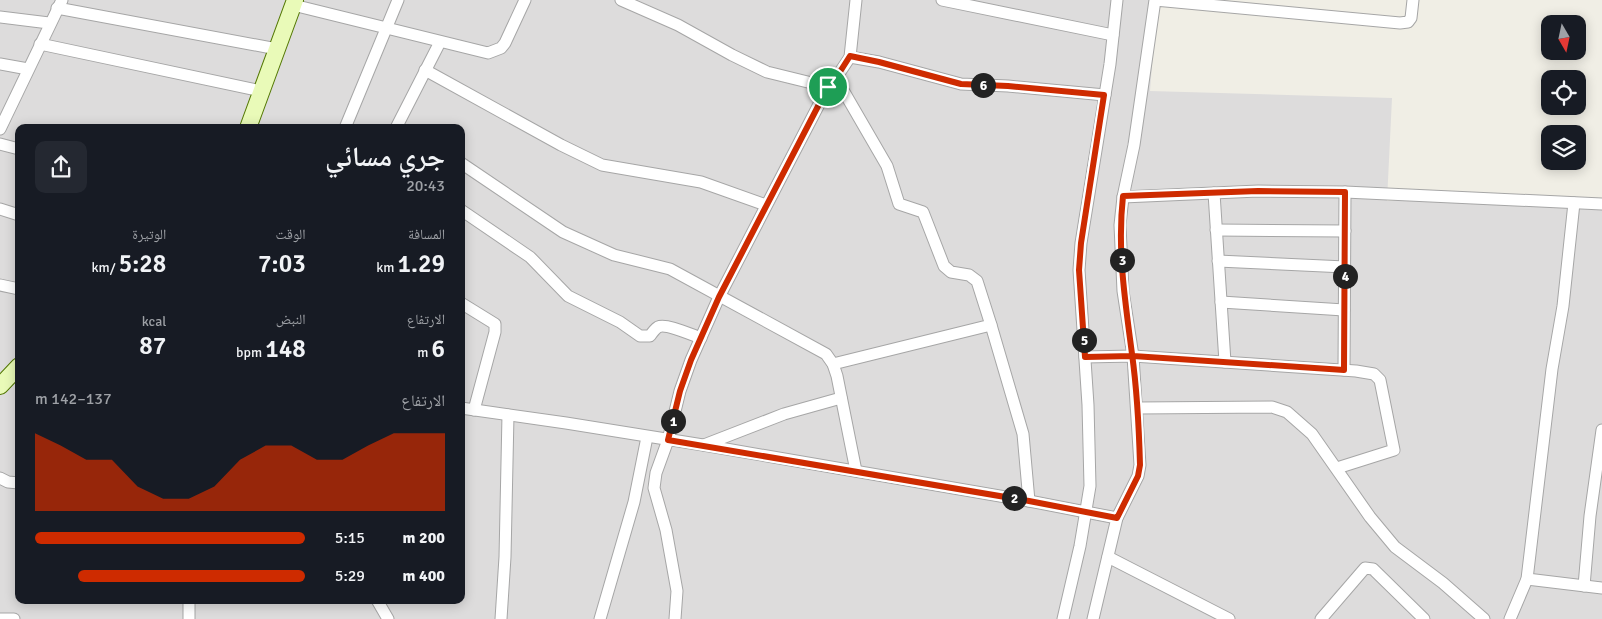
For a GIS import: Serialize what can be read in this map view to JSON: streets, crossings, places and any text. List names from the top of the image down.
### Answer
{
  "north": "bottom",
  "page": {
    "pins": [
      "6",
      "3",
      "4",
      "5",
      "1",
      "2"
    ],
    "heading": ["جري مسائي", "20:43"],
    "stats": [
      ["المسافة", "1.29 km"],
      ["الوقت", "7:03"],
      ["الوتيرة", "5:28 /km"],
      ["الارتفاع", "6 m"],
      ["النبض", "148 bpm"],
      ["kcal", "87"]
    ],
    "chart": ["الارتفاع", "137–142 m"],
    "list": [
      {
        "name": "200 m",
        "note": "5:15"
      },
      {
        "name": "400 m",
        "note": "5:29"
      }
    ]
  }
}
